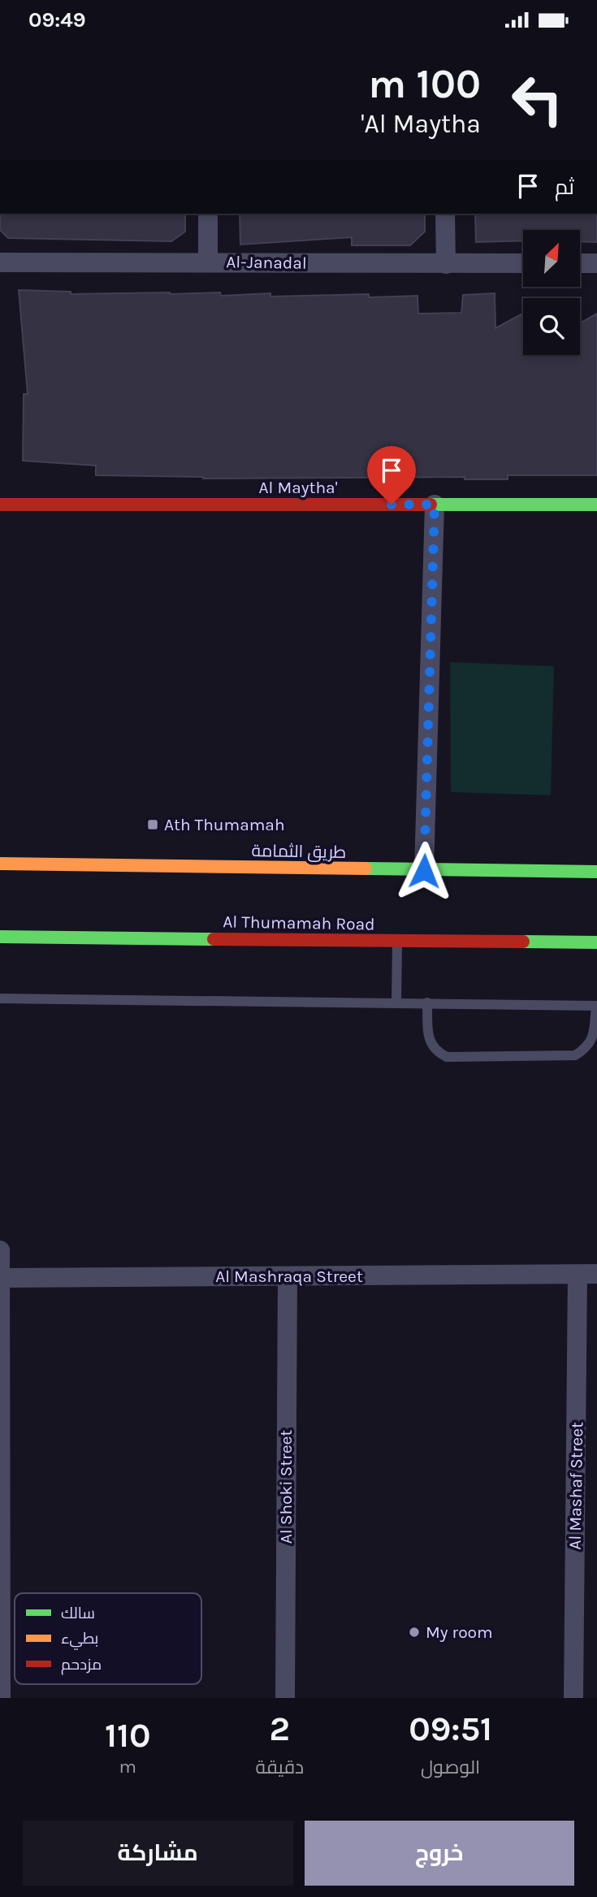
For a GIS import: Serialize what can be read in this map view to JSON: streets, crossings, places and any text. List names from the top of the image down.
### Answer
{
  "streets": {
    "main road": ["Al Maytha'", "طريق الثمامة", "Al Thumamah Road"],
    "street": [
      "Al-Janadal",
      "Al Mashraqa Street",
      "Al Mashaf Street",
      "Al Shoki Street"
    ]
  },
  "crossings": [
    ["Al Mashraqa Street", "Al Mashaf Street"],
    ["Al Mashraqa Street", "Al Shoki Street"]
  ],
  "places": {
    "transit": ["Ath Thumamah"],
    "other": ["My room"]
  },
  "legend": ["سالك", "بطيء", "مزدحم"],
  "north": "top right",
  "page": {
    "status": "09:49",
    "turn": ["100 m", "Al Maytha'"],
    "then": "ثم",
    "eta": [
      "09:51",
      "الوصول",
      "2",
      "دقيقة",
      "110",
      "m"
    ],
    "buttons": ["خروج", "مشاركة"]
  }
}
